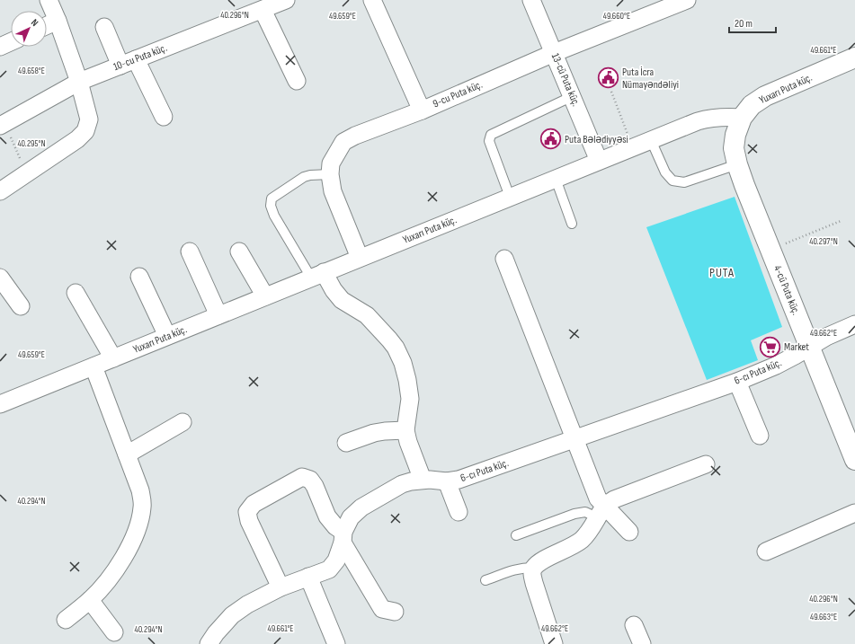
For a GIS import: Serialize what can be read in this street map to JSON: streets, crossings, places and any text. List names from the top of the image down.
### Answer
{
  "streets": {
    "street": [
      "10-cu Puta küç.",
      "13-cü Puta küç.",
      "Yuxarı Puta küç.",
      "9-cu Puta küç.",
      "4-cü Puta küç.",
      "6-cı Puta küç."
    ]
  },
  "crossings": [
    ["13-cü Puta küç.", "Yuxarı Puta küç."],
    ["13-cü Puta küç.", "9-cu Puta küç."],
    ["Yuxarı Puta küç.", "9-cu Puta küç."],
    ["Yuxarı Puta küç.", "4-cü Puta küç."],
    ["4-cü Puta küç.", "6-cı Puta küç."]
  ],
  "districts": ["PUTA"],
  "places": {
    "public building": ["Puta İcra Nümayəndəliyi", "Puta Bələdiyyəsi"],
    "supermarket": ["Market"]
  },
  "scale_bar": "20 m",
  "north": "top right",
  "coordinates": [
    "40.296°N",
    "49.659°E",
    "49.660°E",
    "49.661°E",
    "49.658°E",
    "40.295°N",
    "40.297°N",
    "49.662°E",
    "40.294°N",
    "49.663°E"
  ]
}
